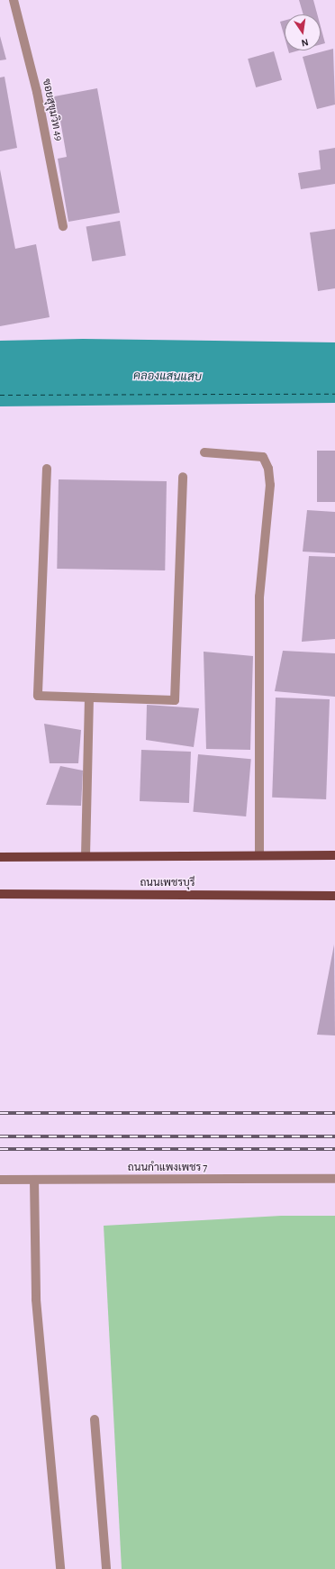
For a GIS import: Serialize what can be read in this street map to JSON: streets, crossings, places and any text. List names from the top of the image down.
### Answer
{
  "streets": {
    "main road": ["ถนนเพชรบุรี"],
    "street": ["ซอยสุขุมวิท 49", "ถนนกำแพงเพชร 7"]
  },
  "water": ["คลองแสนแสบ"],
  "north": "bottom"
}
